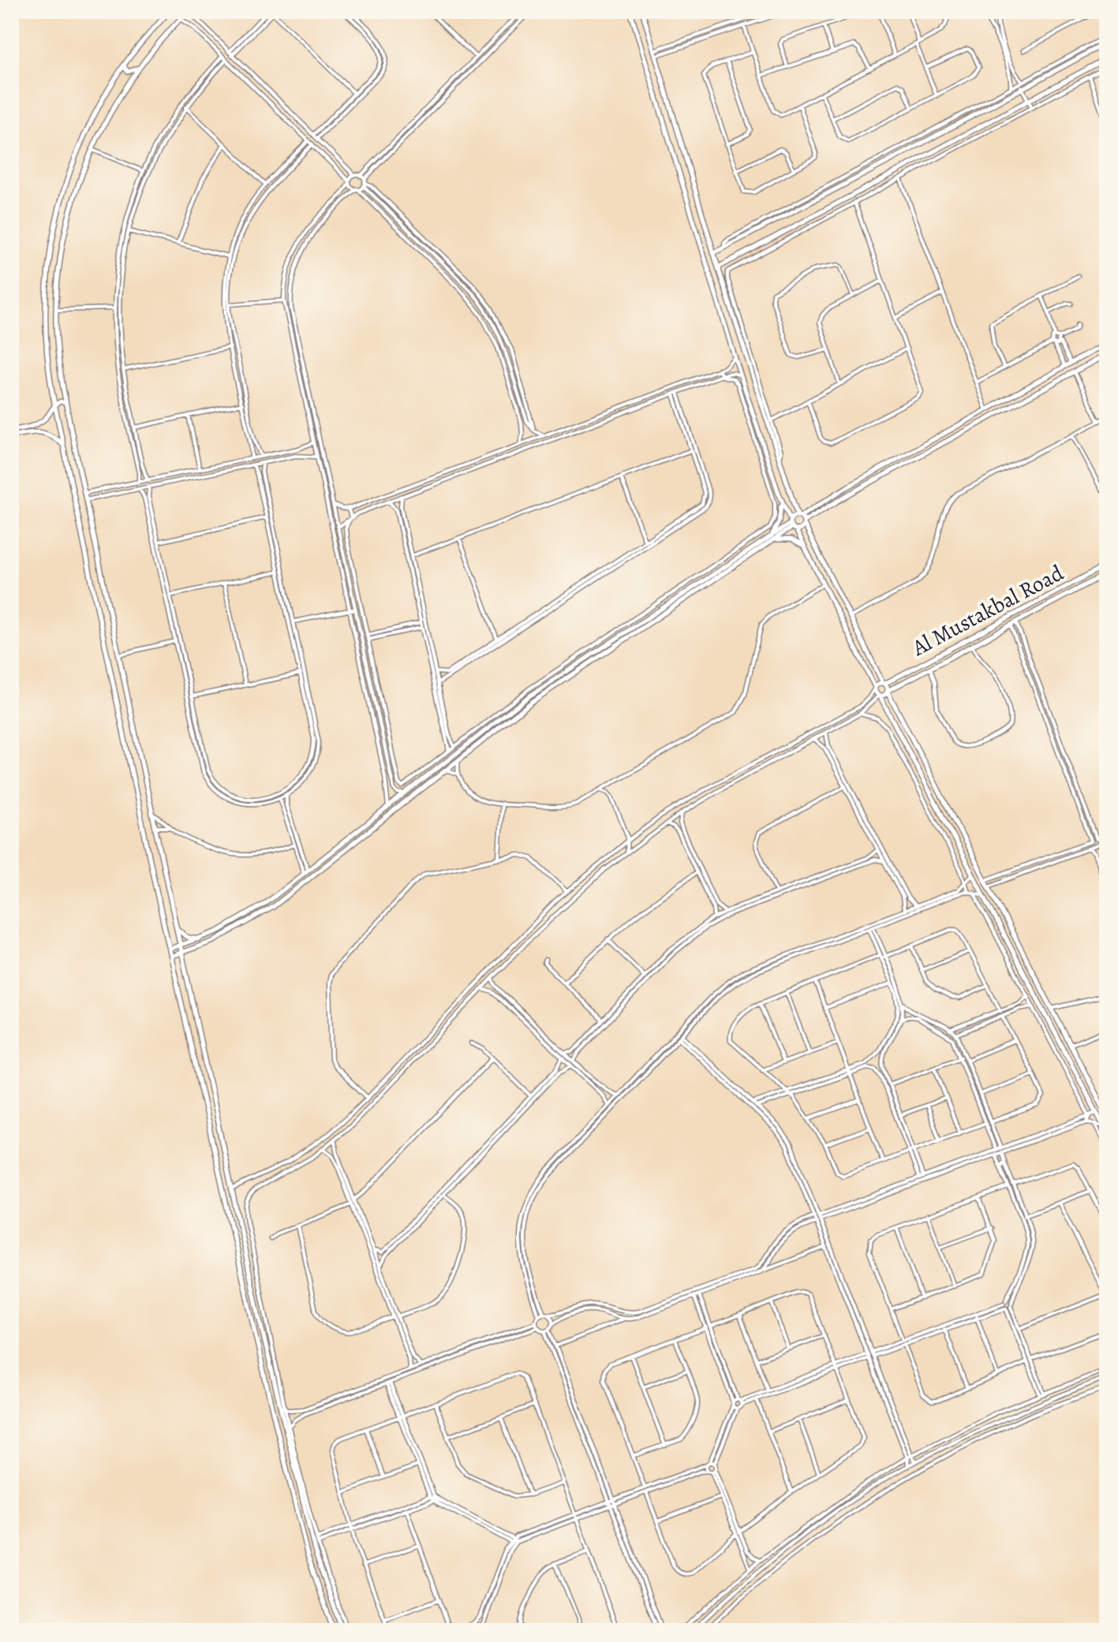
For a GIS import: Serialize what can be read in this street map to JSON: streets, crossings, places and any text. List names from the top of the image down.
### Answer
{
  "streets": {
    "street": ["Al Mustakbal Road"]
  }
}
